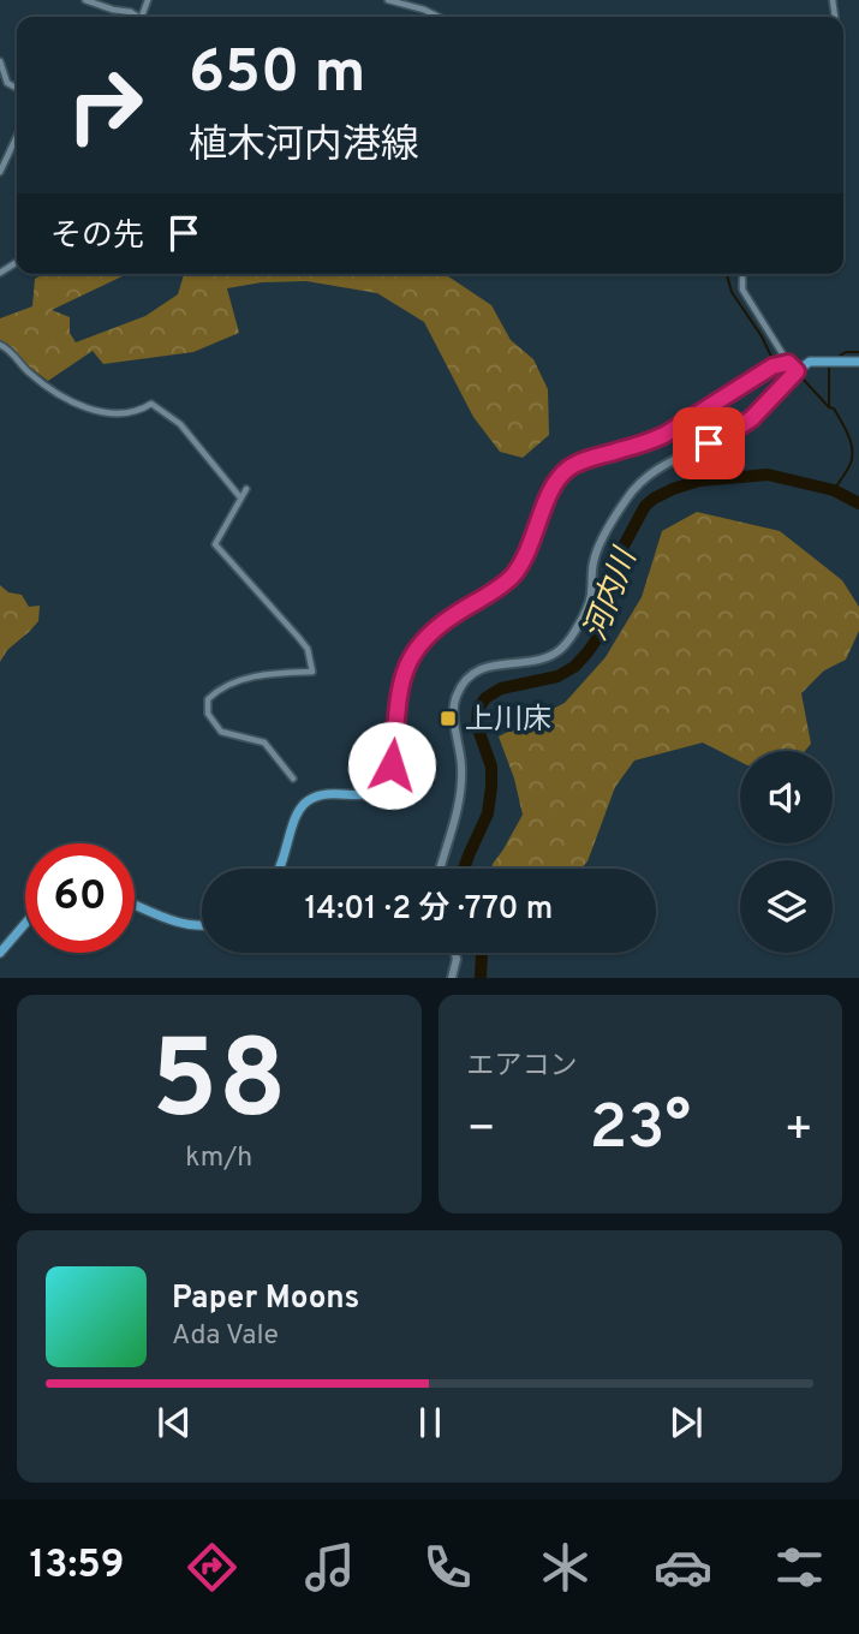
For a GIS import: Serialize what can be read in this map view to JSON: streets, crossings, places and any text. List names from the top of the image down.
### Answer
{
  "water": ["河内川"],
  "places": {
    "transit": ["上川床"]
  },
  "page": {
    "turn": ["650 m", "植木河内港線"],
    "then": "その先",
    "limit": "60",
    "trip": "14:01 · 2 分 · 770 m",
    "tile": [
      ["58", "km/h"],
      "エアコン"
    ],
    "heat": ["−", "23°", "+"],
    "song": ["Paper Moons", "Ada Vale"],
    "tabs": "13:59"
  }
}
